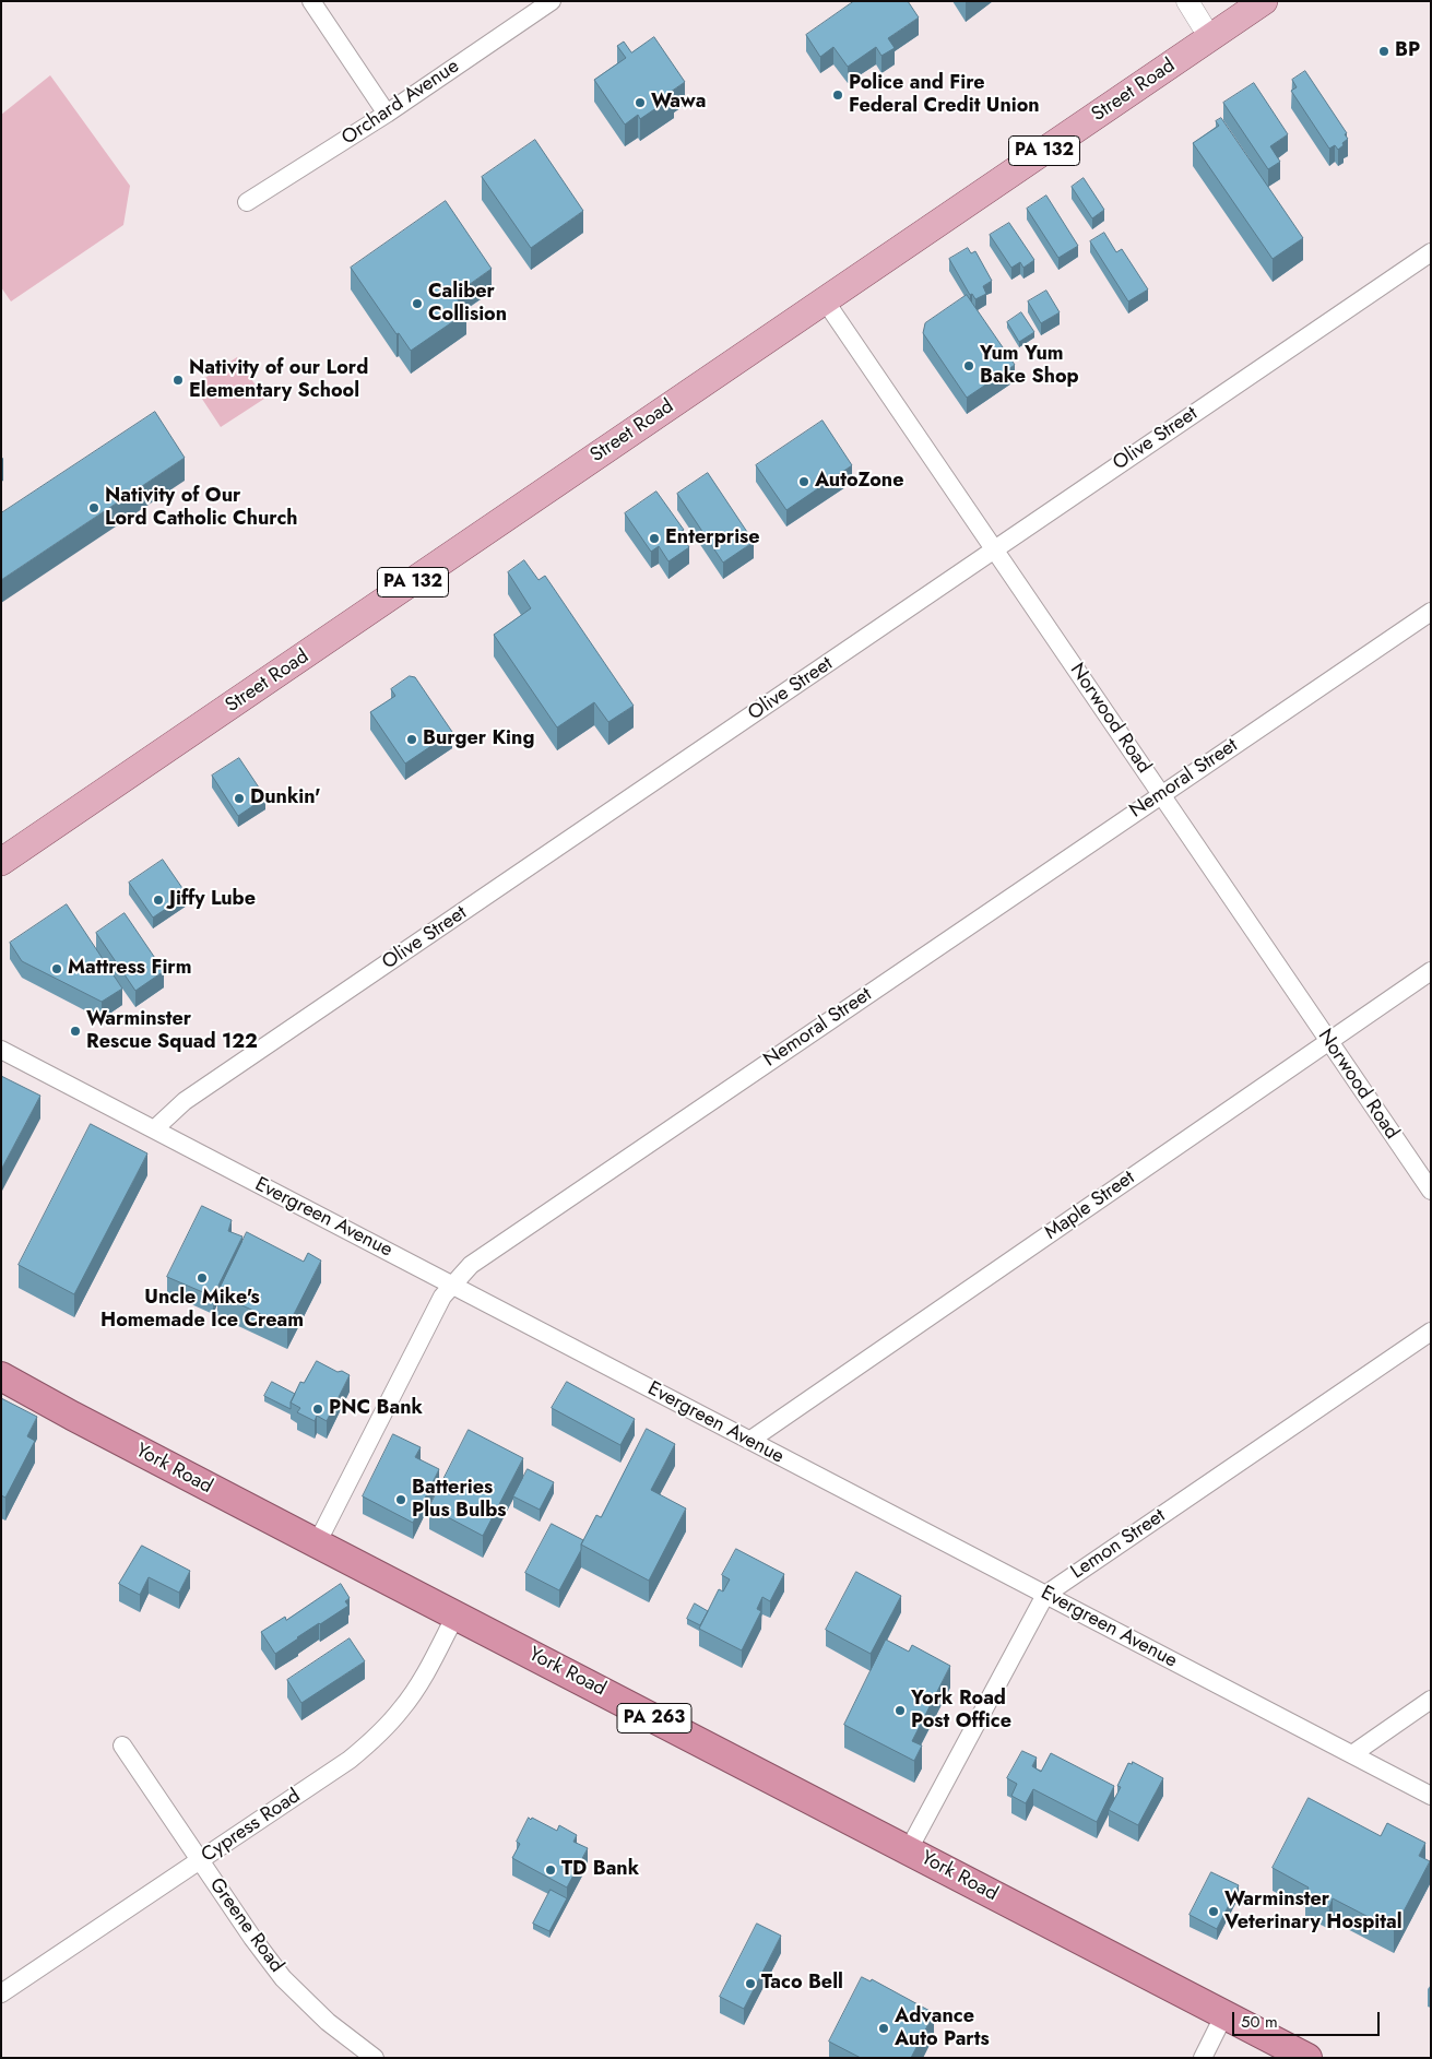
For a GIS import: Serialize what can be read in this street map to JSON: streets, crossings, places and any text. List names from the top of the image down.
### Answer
{
  "streets": {
    "highway": ["York Road", "PA 263"],
    "main road": ["Street Road", "PA 132"],
    "street": [
      "Orchard Avenue",
      "Olive Street",
      "Norwood Road",
      "Nemoral Street",
      "Maple Street",
      "Evergreen Avenue",
      "Lemon Street",
      "Cypress Road",
      "Greene Road"
    ]
  },
  "crossings": [
    ["Street Road", "Norwood Road"],
    ["Olive Street", "Norwood Road"],
    ["Olive Street", "Evergreen Avenue"],
    ["Norwood Road", "Nemoral Street"],
    ["Norwood Road", "Maple Street"],
    ["Nemoral Street", "Evergreen Avenue"],
    ["Nemoral Street", "York Road"],
    ["Maple Street", "Evergreen Avenue"],
    ["Evergreen Avenue", "Lemon Street"],
    ["York Road", "Lemon Street"],
    ["York Road", "Cypress Road"],
    ["Cypress Road", "Greene Road"]
  ],
  "places": [
    "BP",
    "Police and Fire Federal Credit Union",
    "Wawa",
    "Caliber Collision",
    "Yum Yum Bake Shop",
    "Nativity of our Lord Elementary School",
    "AutoZone",
    "Nativity of Our Lord Catholic Church",
    "Enterprise",
    "Burger King",
    "Dunkin'",
    "Jiffy Lube",
    "Mattress Firm",
    "Warminster Rescue Squad 122",
    "Uncle Mike's Homemade Ice Cream",
    "PNC Bank",
    "Batteries Plus Bulbs",
    "York Road Post Office",
    "TD Bank",
    "Warminster Veterinary Hospital",
    "Taco Bell",
    "Advance Auto Parts"
  ],
  "scale_bar": "50 m"
}
